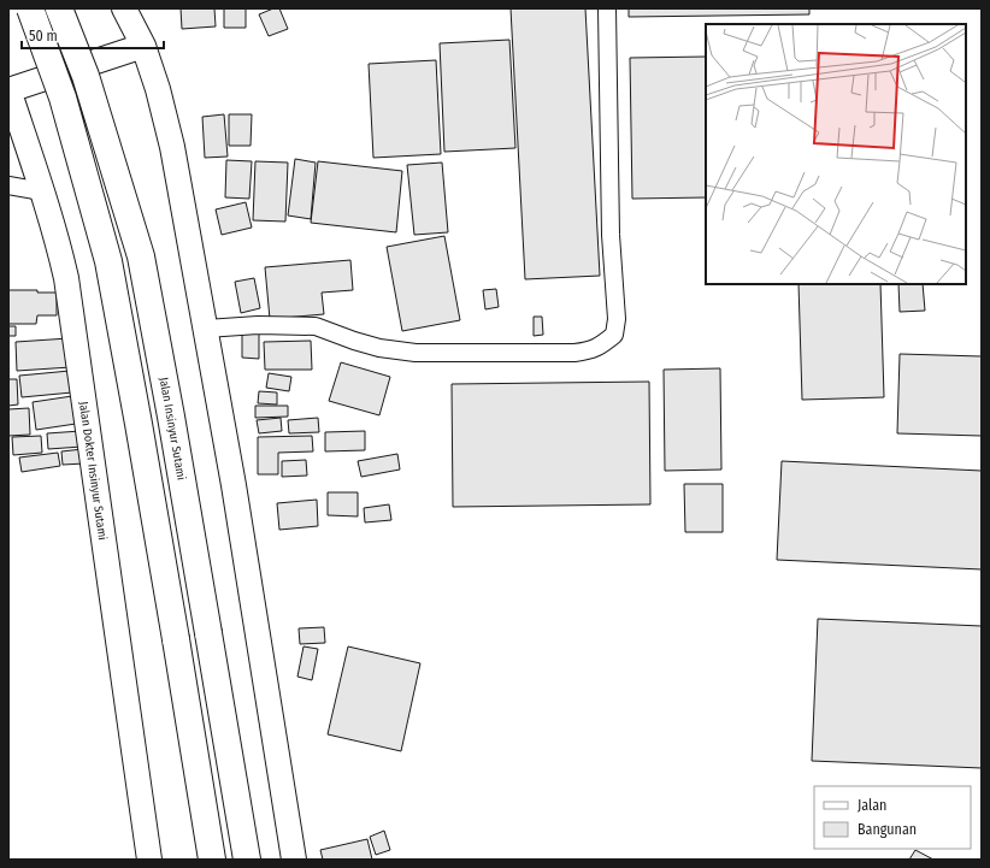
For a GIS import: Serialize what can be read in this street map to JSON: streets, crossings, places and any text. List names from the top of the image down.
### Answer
{
  "streets": {
    "highway": ["Jalan Insinyur Sutami"],
    "street": ["Jalan Dokter Insinyur Sutami"]
  },
  "legend": ["Jalan", "Bangunan"],
  "scale_bar": "50 m"
}
